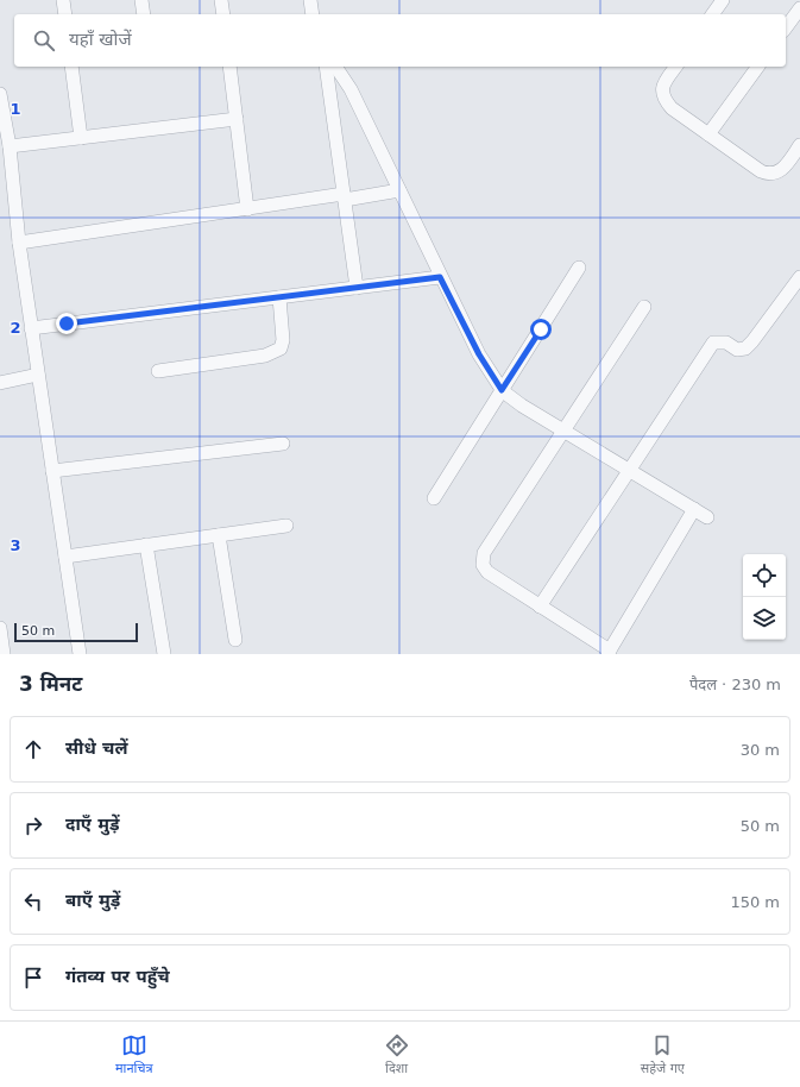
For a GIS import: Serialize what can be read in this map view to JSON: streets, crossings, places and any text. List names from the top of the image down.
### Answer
{
  "scale_bar": "50 m",
  "page": {
    "search": "यहाँ खोजें",
    "scale": "50 m",
    "heading": ["3 मिनट", "पैदल · 230 m"],
    "list": [
      ["सीधे चलें", "30 m"],
      ["दाएँ मुड़ें", "50 m"],
      ["बाएँ मुड़ें", "150 m"],
      "गंतव्य पर पहुँचे"
    ],
    "nav": ["मानचित्र", "दिशा", "सहेजे गए"]
  },
  "grid": {
    "rows": ["1", "2", "3"]
  }
}
